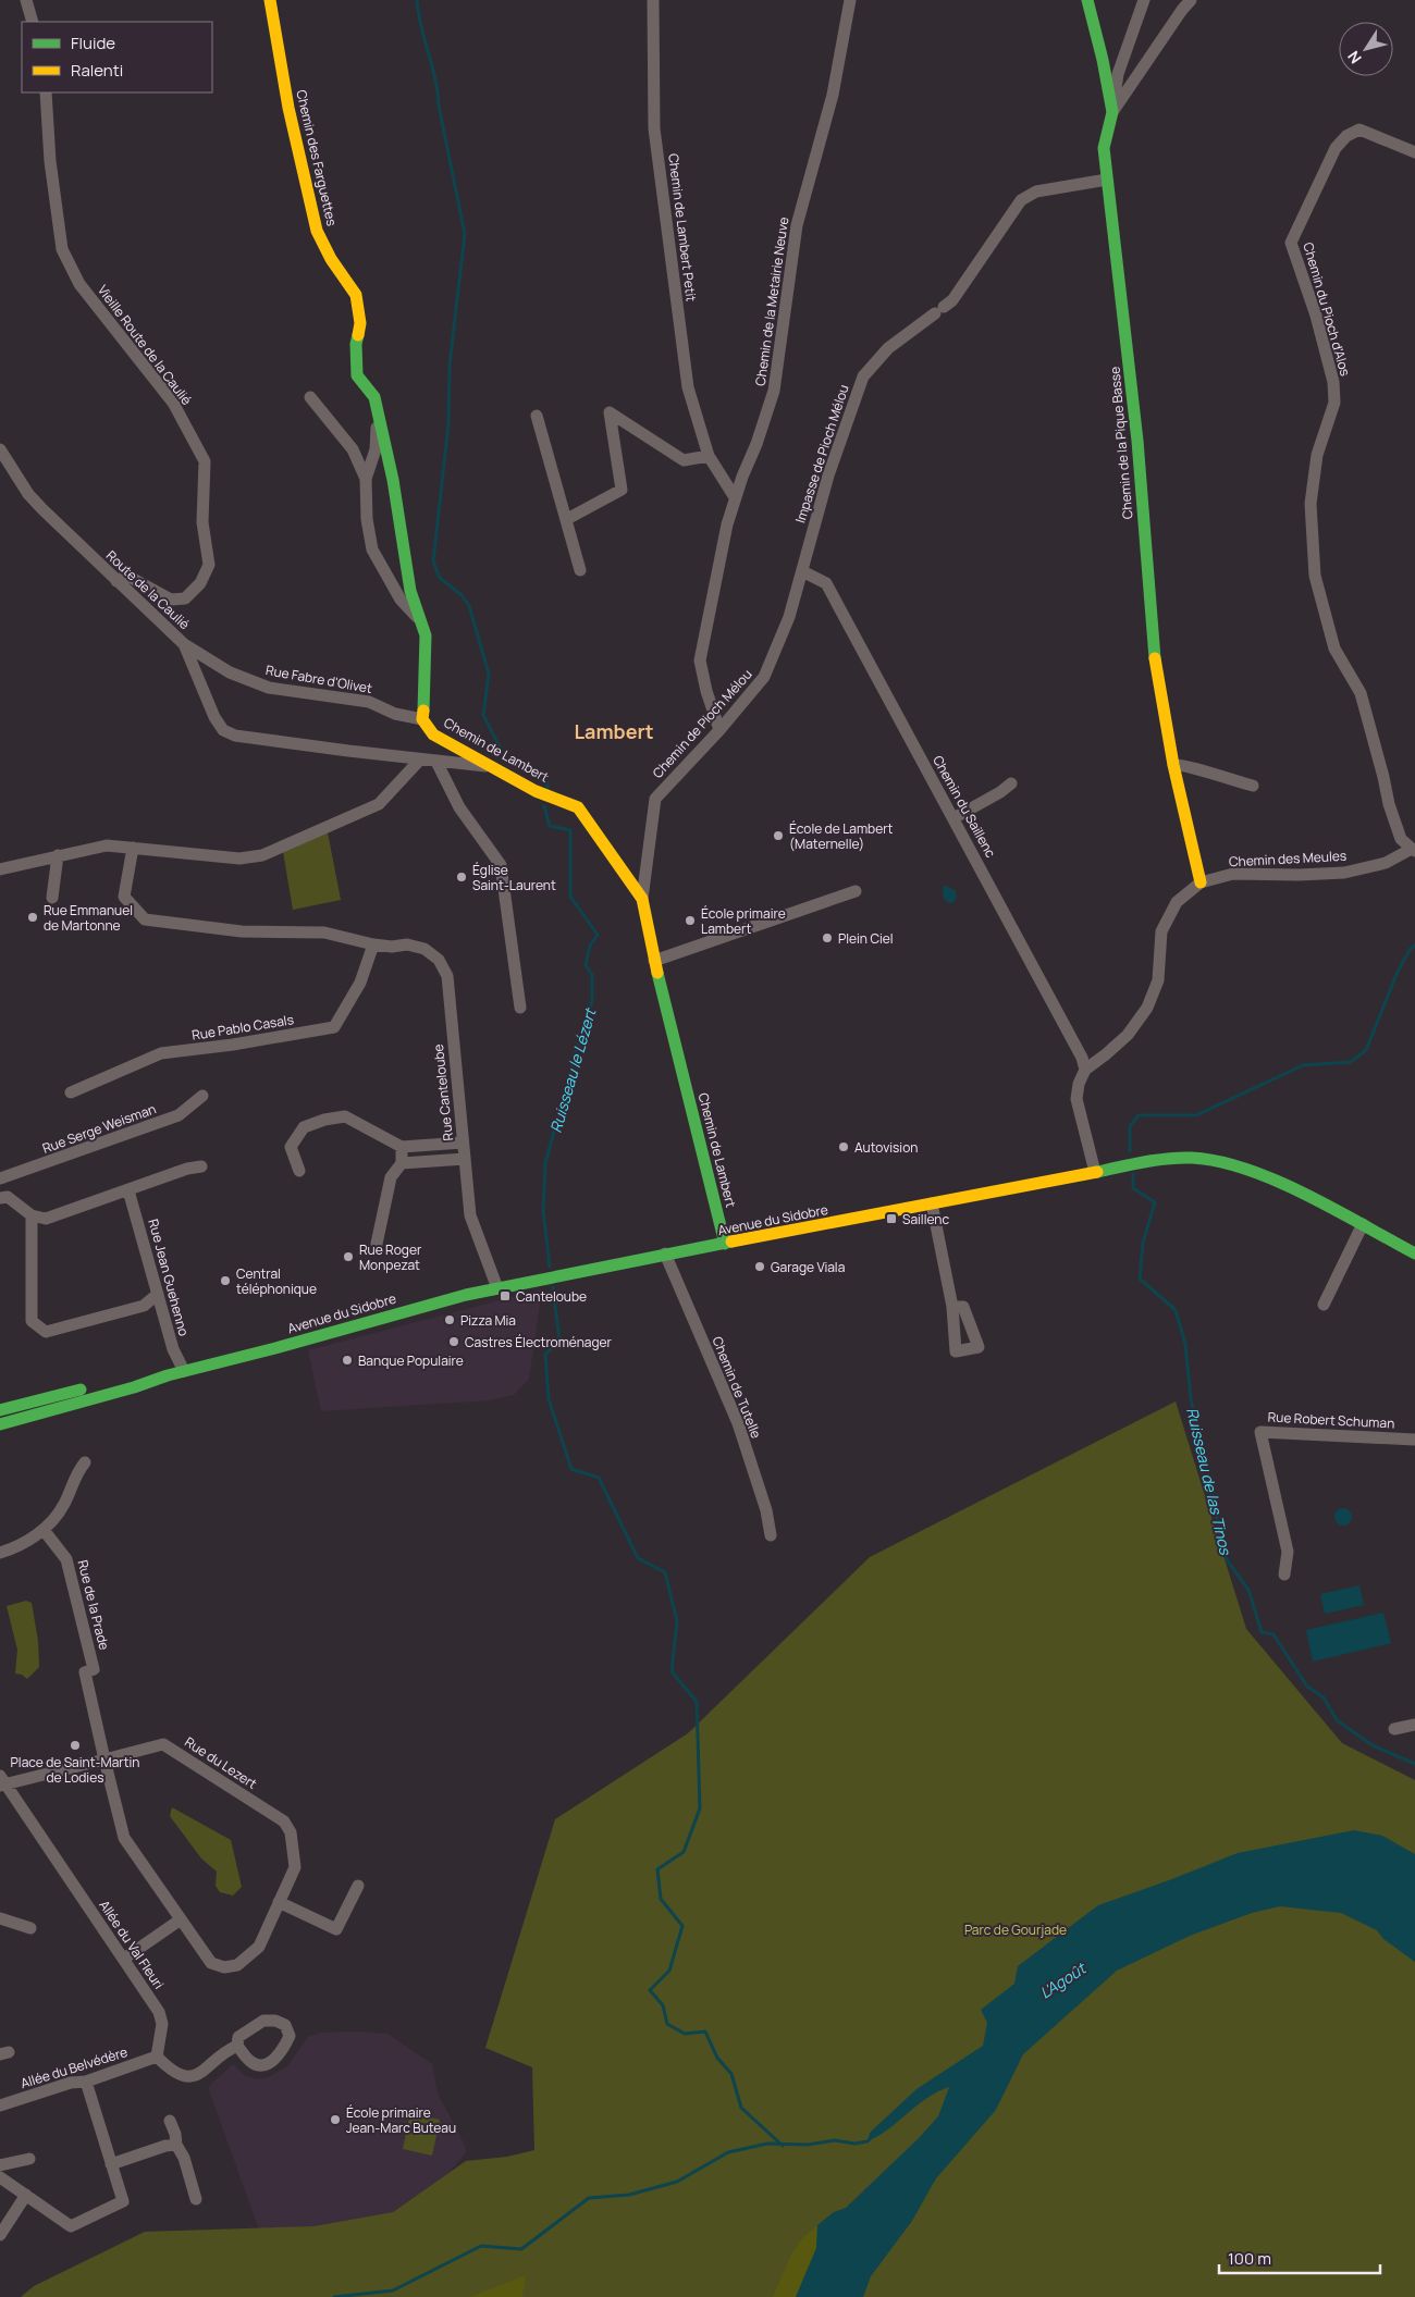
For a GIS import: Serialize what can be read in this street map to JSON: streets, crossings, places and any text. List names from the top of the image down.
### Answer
{
  "streets": {
    "street": [
      "Chemin des Farguettes",
      "Chemin de Lambert Petit",
      "Chemin de la Metairie Neuve",
      "Chemin du Pioch d'Alos",
      "Vieille Route de la Caulié",
      "Chemin de la Pique Basse",
      "Impasse de Pioch Mélou",
      "Route de la Caulié",
      "Rue Fabre d'Olivet",
      "Chemin de Pioch Mélou",
      "Chemin de Lambert",
      "Chemin du Saillenc",
      "Chemin des Meules",
      "Rue Pablo Casals",
      "Rue Canteloube",
      "Rue Serge Weisman",
      "Avenue du Sidobre",
      "Rue Jean Guehenno",
      "Chemin de Tutelle",
      "Rue Robert Schuman",
      "Rue de la Prade",
      "Rue du Lezert",
      "Allée du Val Fleuri",
      "Allée du Belvédère"
    ]
  },
  "crossings": [
    ["Chemin de Lambert Petit", "Chemin de la Metairie Neuve"],
    ["Chemin de la Metairie Neuve", "Chemin de Pioch Mélou"],
    ["Chemin du Pioch d'Alos", "Chemin des Meules"],
    ["Vieille Route de la Caulié", "Route de la Caulié"],
    ["Chemin de la Pique Basse", "Impasse de Pioch Mélou"],
    ["Chemin de la Pique Basse", "Chemin des Meules"],
    ["Impasse de Pioch Mélou", "Chemin de Pioch Mélou"],
    ["Impasse de Pioch Mélou", "Chemin du Saillenc"],
    ["Route de la Caulié", "Rue Fabre d'Olivet"],
    ["Route de la Caulié", "Chemin de Lambert"],
    ["Rue Fabre d'Olivet", "Chemin de Lambert"],
    ["Chemin de Pioch Mélou", "Chemin de Lambert"],
    ["Chemin de Pioch Mélou", "Chemin du Saillenc"],
    ["Chemin de Lambert", "Avenue du Sidobre"],
    ["Chemin du Saillenc", "Chemin des Meules"],
    ["Rue Pablo Casals", "Rue Canteloube"],
    ["Rue Canteloube", "Avenue du Sidobre"],
    ["Avenue du Sidobre", "Rue Jean Guehenno"],
    ["Avenue du Sidobre", "Chemin de Tutelle"],
    ["Rue de la Prade", "Rue du Lezert"],
    ["Allée du Val Fleuri", "Allée du Belvédère"]
  ],
  "districts": ["Lambert"],
  "water": ["Ruisseau le Lézert", "Ruisseau de las Tinos", "L'Agoût"],
  "parks": ["Parc de Gourjade"],
  "places": {
    "other": [
      "École de Lambert (Maternelle)",
      "Église Saint-Laurent",
      "Rue Emmanuel de Martonne",
      "École primaire Lambert",
      "Plein Ciel",
      "Autovision",
      "Rue Roger Monpezat",
      "Garage Viala",
      "Central téléphonique",
      "Pizza Mia",
      "Castres Électroménager",
      "Banque Populaire",
      "Place de Saint-Martin de Lodies",
      "École primaire Jean-Marc Buteau"
    ],
    "transit": ["Saillenc", "Canteloube"]
  },
  "legend": ["Fluide", "Ralenti"],
  "scale_bar": "100 m",
  "north": "bottom left"
}
